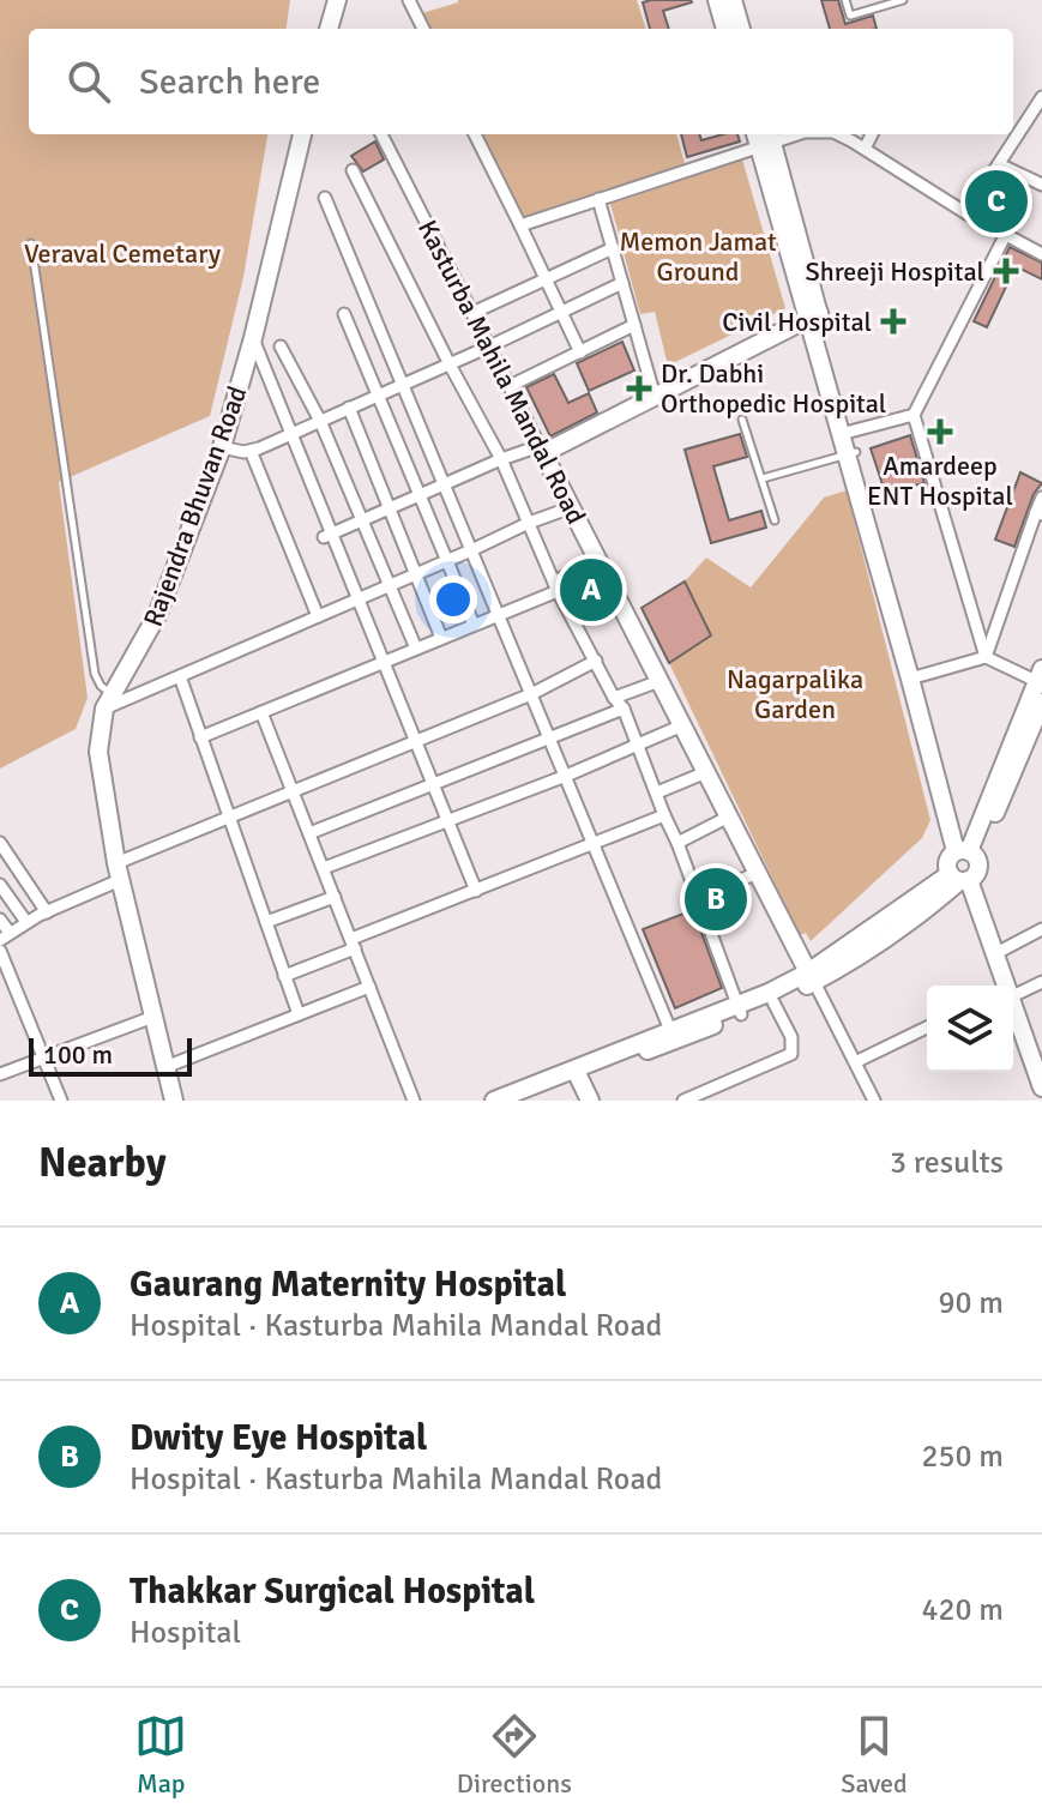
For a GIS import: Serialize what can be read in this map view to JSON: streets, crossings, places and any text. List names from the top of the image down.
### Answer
{
  "streets": {
    "street": ["Kasturba Mahila Mandal Road", "Rajendra Bhuvan Road"]
  },
  "parks": ["Memon Jamat Ground", "Veraval Cemetary", "Nagarpalika Garden"],
  "places": {
    "health": [
      "Shreeji Hospital",
      "Civil Hospital",
      "Dr. Dabhi Orthopedic Hospital",
      "Amardeep ENT Hospital"
    ]
  },
  "scale_bar": "100 m",
  "page": {
    "search": "Search here",
    "pins": ["C", "A", "B"],
    "scale": "100 m",
    "heading": ["Nearby", "3 results"],
    "list": [
      {
        "mark": "A",
        "name": "Gaurang Maternity Hospital",
        "note": "Hospital · Kasturba Mahila Mandal Road",
        "value": "90 m"
      },
      {
        "mark": "B",
        "name": "Dwity Eye Hospital",
        "note": "Hospital · Kasturba Mahila Mandal Road",
        "value": "250 m"
      },
      {
        "mark": "C",
        "name": "Thakkar Surgical Hospital",
        "note": "Hospital",
        "value": "420 m"
      }
    ],
    "nav": ["Map", "Directions", "Saved"]
  }
}
